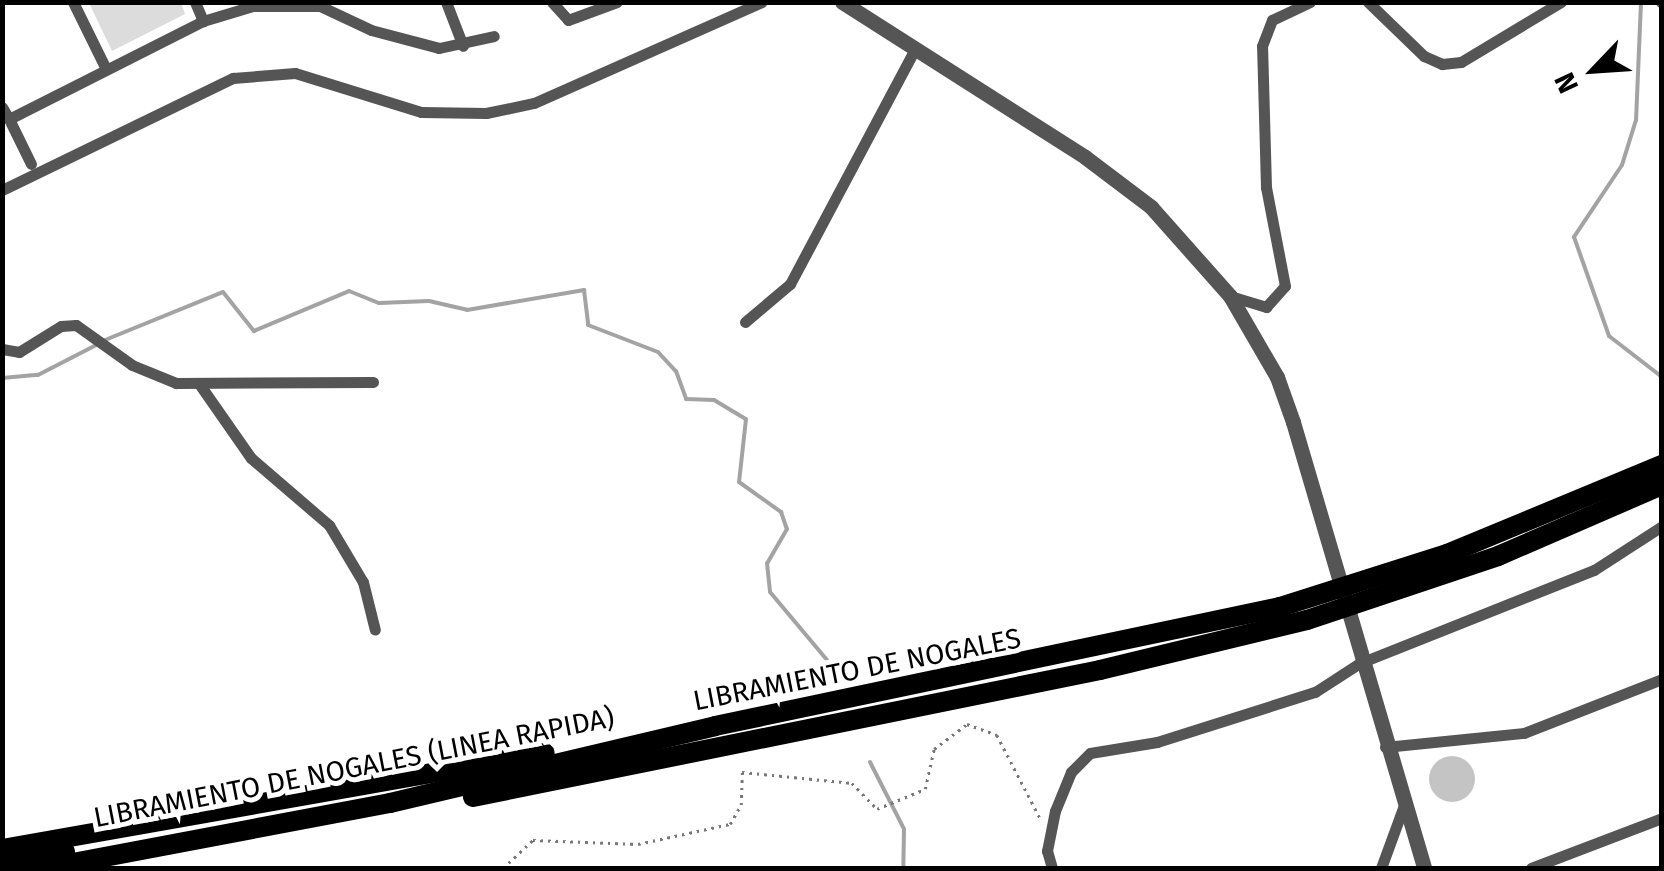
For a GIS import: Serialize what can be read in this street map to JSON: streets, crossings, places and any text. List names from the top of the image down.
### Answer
{
  "streets": {
    "highway": ["LIBRAMIENTO DE NOGALES", "LIBRAMIENTO DE NOGALES (LINEA RAPIDA)"]
  },
  "crossings": [
    ["LIBRAMIENTO DE NOGALES", "LIBRAMIENTO DE NOGALES (LINEA RAPIDA)"]
  ],
  "north": "bottom left"
}
